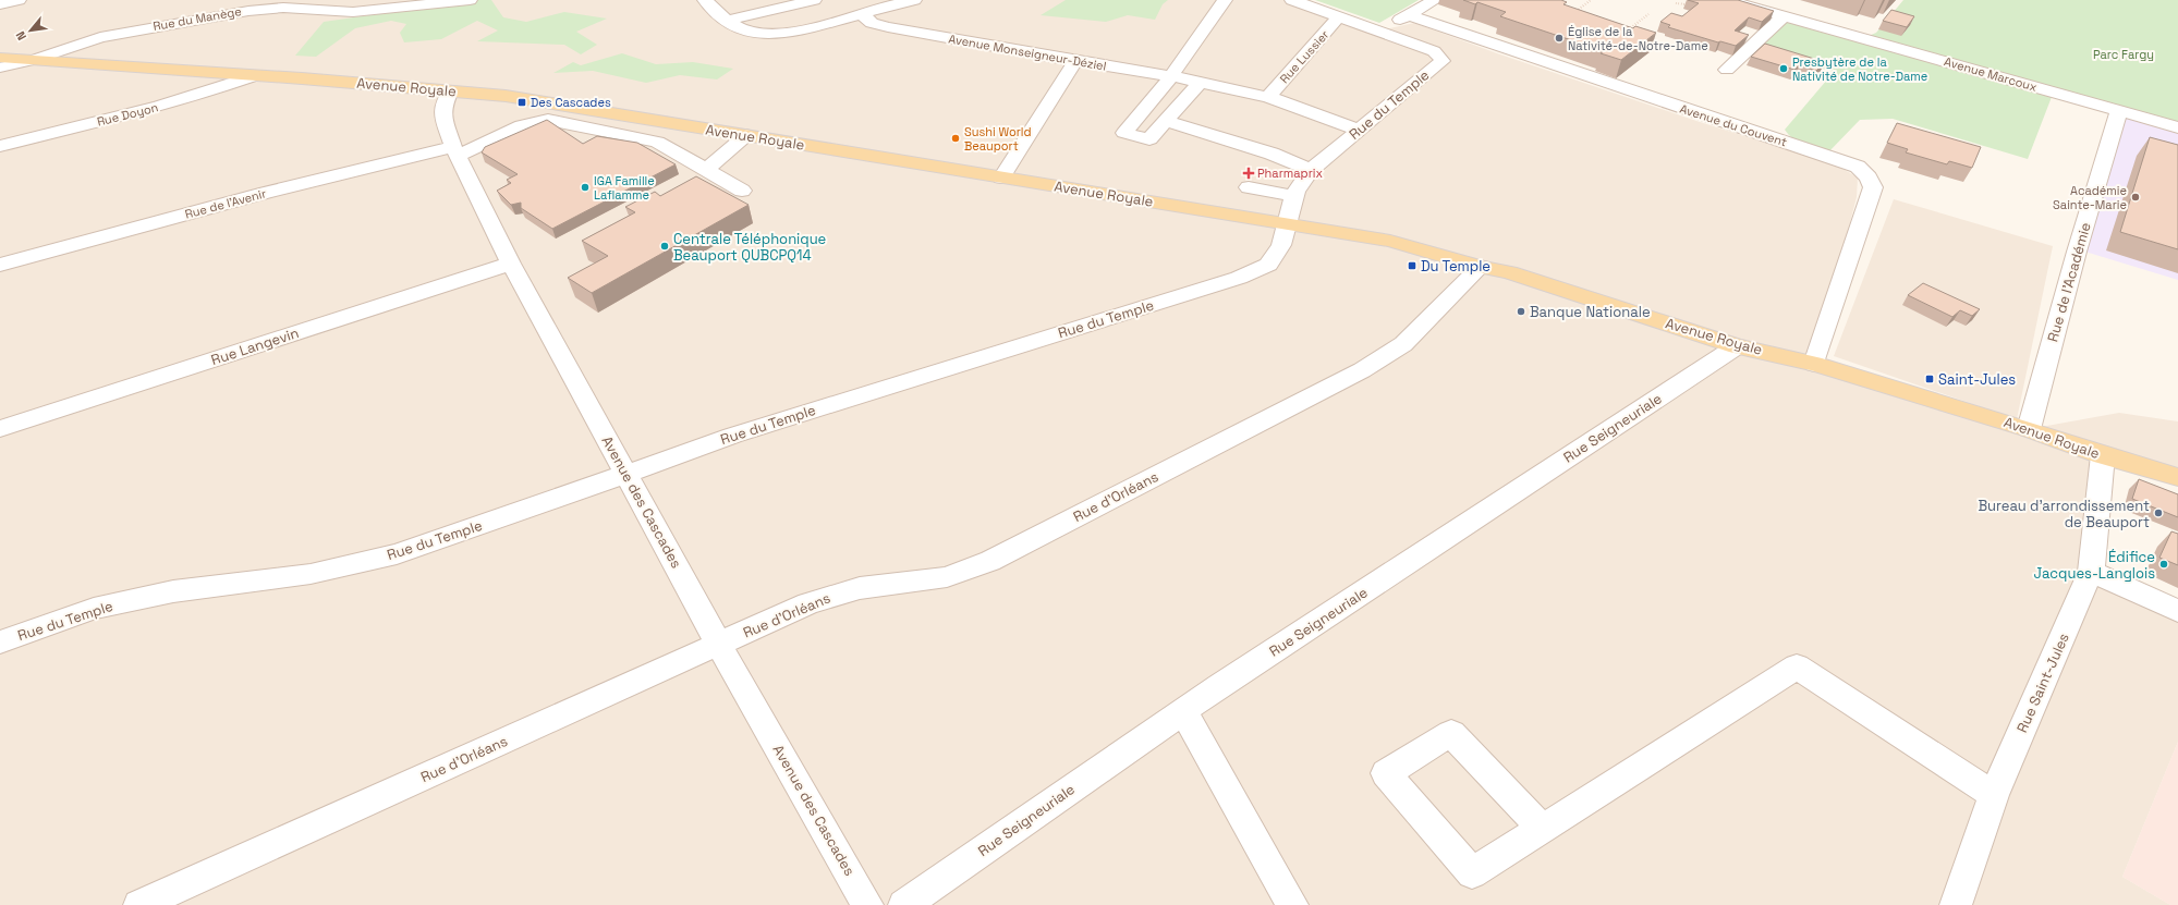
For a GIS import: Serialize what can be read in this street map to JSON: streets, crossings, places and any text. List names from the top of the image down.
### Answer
{
  "streets": {
    "main road": ["Avenue Royale"],
    "street": [
      "Rue du Manège",
      "Avenue Monseigneur-Déziel",
      "Rue Lussier",
      "Avenue Marcoux",
      "Rue du Temple",
      "Rue Doyon",
      "Avenue du Couvent",
      "Rue de l'Avenir",
      "Rue de l'Académie",
      "Rue Langevin",
      "Rue Seigneuriale",
      "Rue d'Orléans",
      "Avenue des Cascades",
      "Rue Saint-Jules"
    ]
  },
  "crossings": [
    ["Rue du Manège", "Avenue Royale"],
    ["Avenue Monseigneur-Déziel", "Rue Lussier"],
    ["Avenue Monseigneur-Déziel", "Rue du Temple"],
    ["Avenue Marcoux", "Rue de l'Académie"],
    ["Avenue Royale", "Rue du Temple"],
    ["Avenue Royale", "Rue Doyon"],
    ["Avenue Royale", "Avenue du Couvent"],
    ["Avenue Royale", "Rue de l'Académie"],
    ["Avenue Royale", "Rue Seigneuriale"],
    ["Avenue Royale", "Rue d'Orléans"],
    ["Avenue Royale", "Avenue des Cascades"],
    ["Avenue Royale", "Rue Saint-Jules"],
    ["Rue du Temple", "Avenue des Cascades"],
    ["Rue de l'Avenir", "Avenue des Cascades"],
    ["Rue Langevin", "Avenue des Cascades"],
    ["Rue d'Orléans", "Avenue des Cascades"]
  ],
  "parks": ["Parc Fargy"],
  "places": {
    "other": [
      "Église de la Nativité-de-Notre-Dame",
      "Presbytère de la Nativité de Notre-Dame",
      "Sushi World Beauport",
      "IGA Famille Laflamme",
      "Académie Sainte-Marie",
      "Centrale Téléphonique Beauport QUBCPQ14",
      "Banque Nationale",
      "Bureau d'arrondissement de Beauport",
      "Édifice Jacques-Langlois"
    ],
    "transit": ["Des Cascades", "Du Temple", "Saint-Jules"],
    "health": ["Pharmaprix"]
  },
  "north": "bottom left"
}
